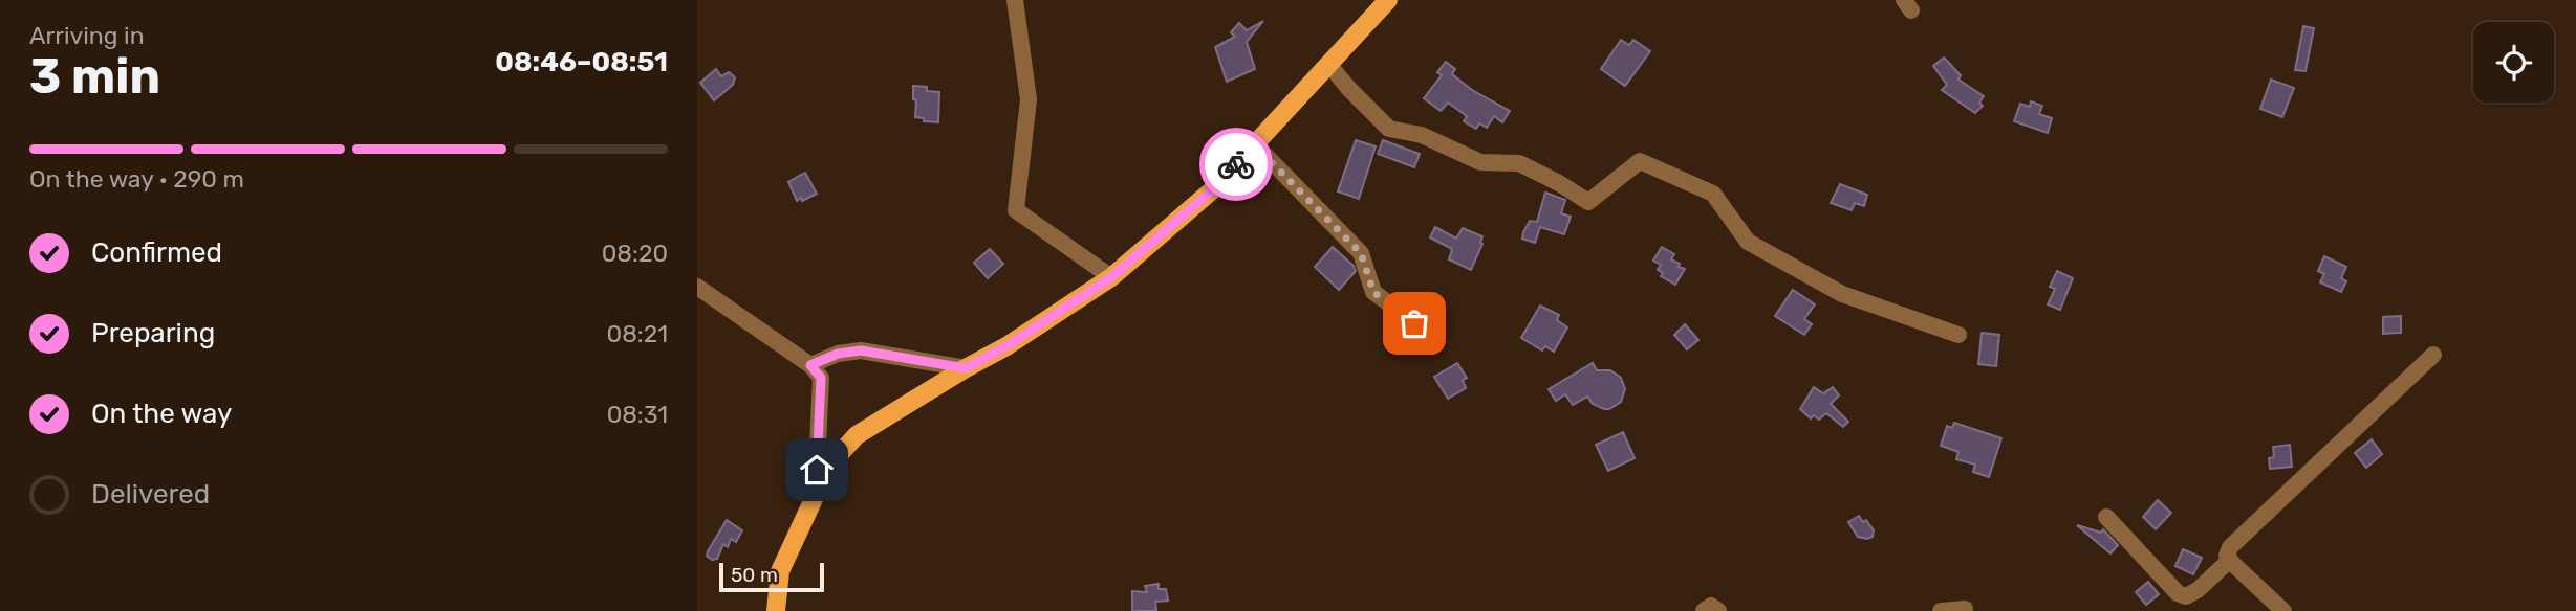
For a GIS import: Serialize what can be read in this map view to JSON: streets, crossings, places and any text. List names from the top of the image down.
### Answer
{
  "scale_bar": "50 m",
  "page": {
    "heading": ["3 min", "Arriving in", "08:46–08:51"],
    "bar": "On the way · 290 m",
    "list": [
      ["Confirmed", "08:20"],
      ["Preparing", "08:21"],
      ["On the way", "08:31"],
      "Delivered"
    ],
    "scale": "50 m"
  }
}
